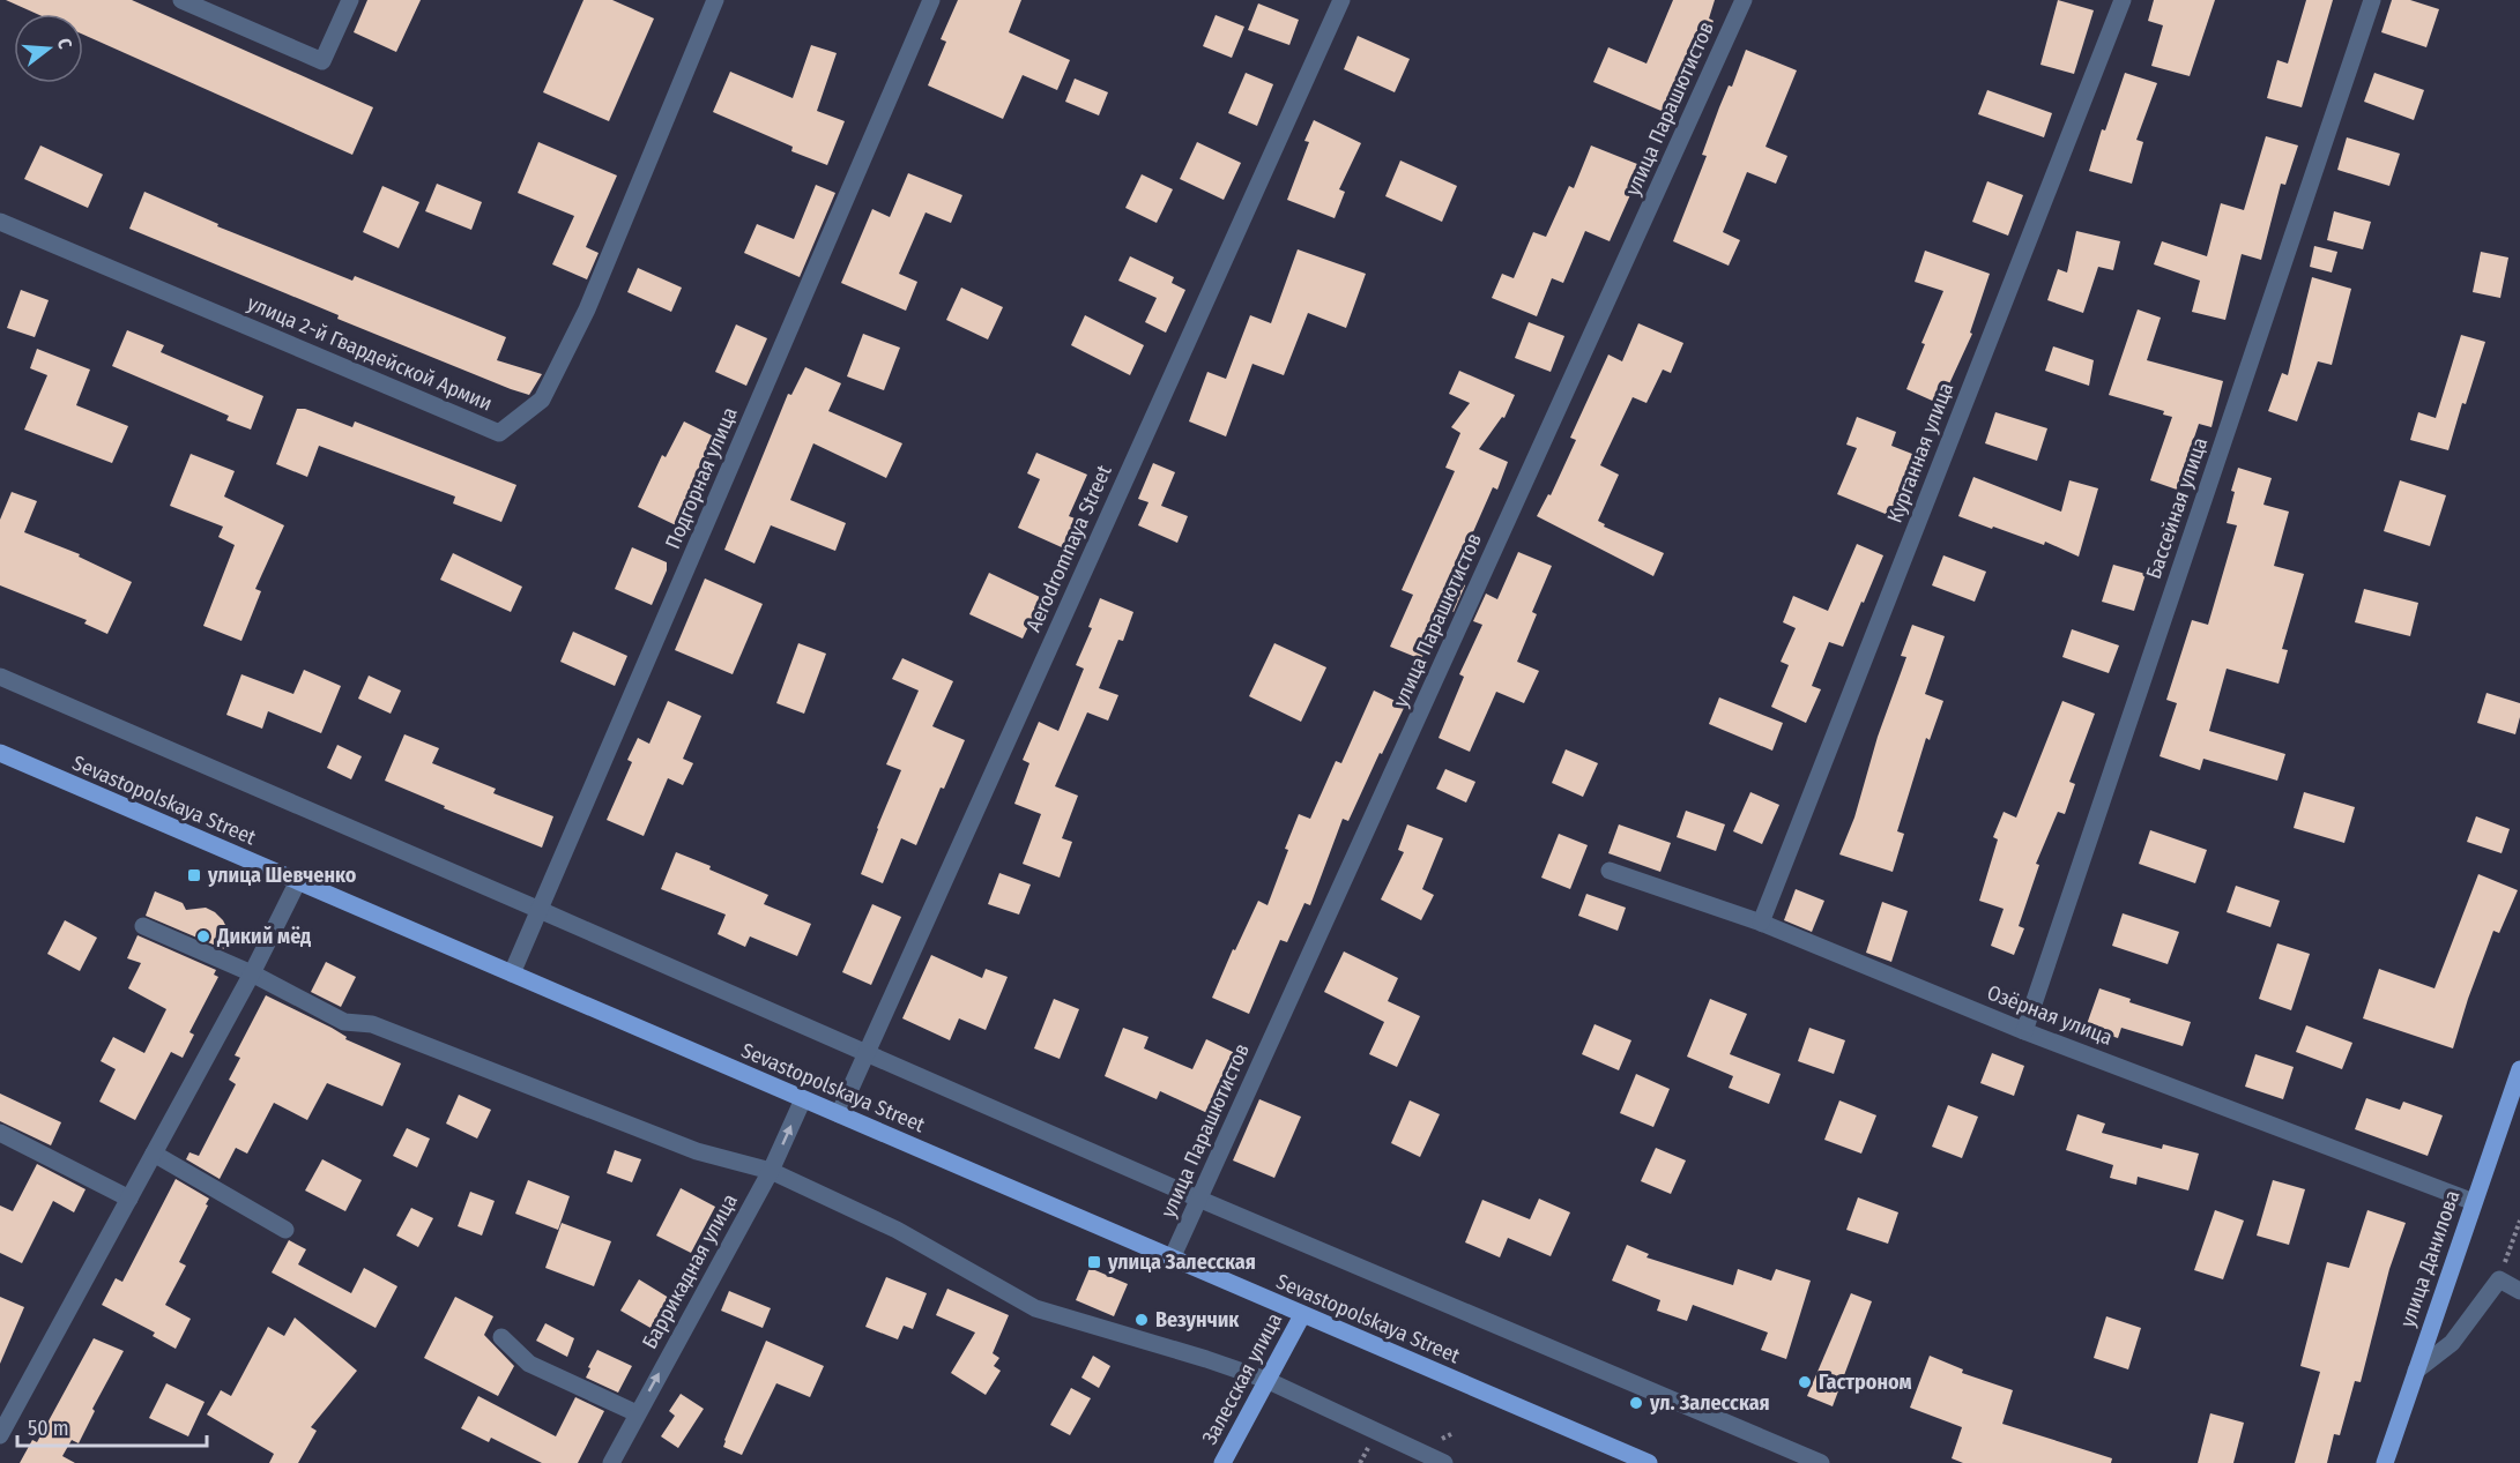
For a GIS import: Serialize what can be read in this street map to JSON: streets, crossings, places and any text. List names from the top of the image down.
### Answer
{
  "streets": {
    "main road": ["Sevastopolskaya Street", "улица Данилова", "Залесская улица"],
    "street": [
      "улица Парашютистов",
      "улица 2-й Гвардейской Армии",
      "Курганная улица",
      "Подгорная улица",
      "Бассейная улица",
      "Aerodromnaya Street",
      "Озёрная улица",
      "Баррикадная улица"
    ]
  },
  "crossings": [
    ["улица Парашютистов", "Sevastopolskaya Street"],
    ["Курганная улица", "Озёрная улица"],
    ["Подгорная улица", "Sevastopolskaya Street"],
    ["Бассейная улица", "Озёрная улица"],
    ["Aerodromnaya Street", "Sevastopolskaya Street"],
    ["Sevastopolskaya Street", "Баррикадная улица"],
    ["Sevastopolskaya Street", "Залесская улица"],
    ["Озёрная улица", "улица Данилова"]
  ],
  "one_way": ["Баррикадная улица"],
  "places": {
    "transit": ["улица Шевченко", "улица Залесская"],
    "other": [
      "Дикий мёд",
      "Везунчик",
      "Гастроном",
      "ул. Залесская"
    ]
  },
  "scale_bar": "50 m",
  "north": "right"
}
